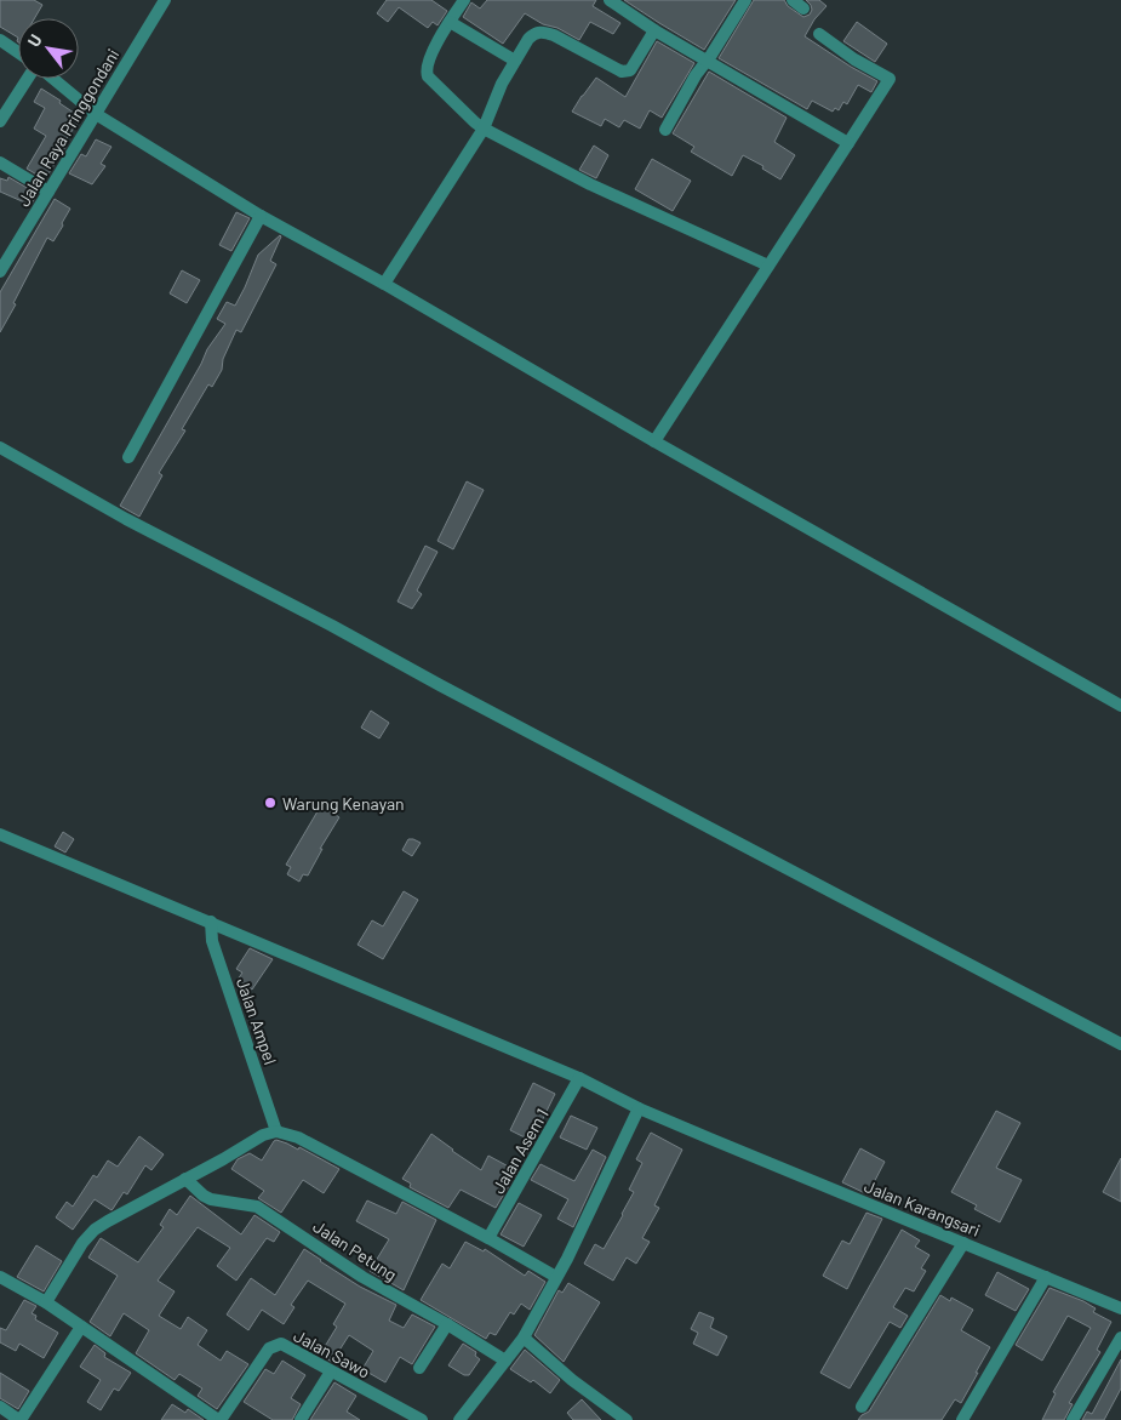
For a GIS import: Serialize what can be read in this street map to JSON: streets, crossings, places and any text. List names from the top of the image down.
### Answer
{
  "streets": {
    "street": [
      "Jalan Raya Pringgondani",
      "Jalan Ampel",
      "Jalan Asem 1",
      "Jalan Karangsari",
      "Jalan Petung",
      "Jalan Sawo"
    ]
  },
  "crossings": [
    ["Jalan Ampel", "Jalan Karangsari"],
    ["Jalan Asem 1", "Jalan Karangsari"]
  ],
  "places": ["Warung Kenayan"],
  "north": "top left"
}
